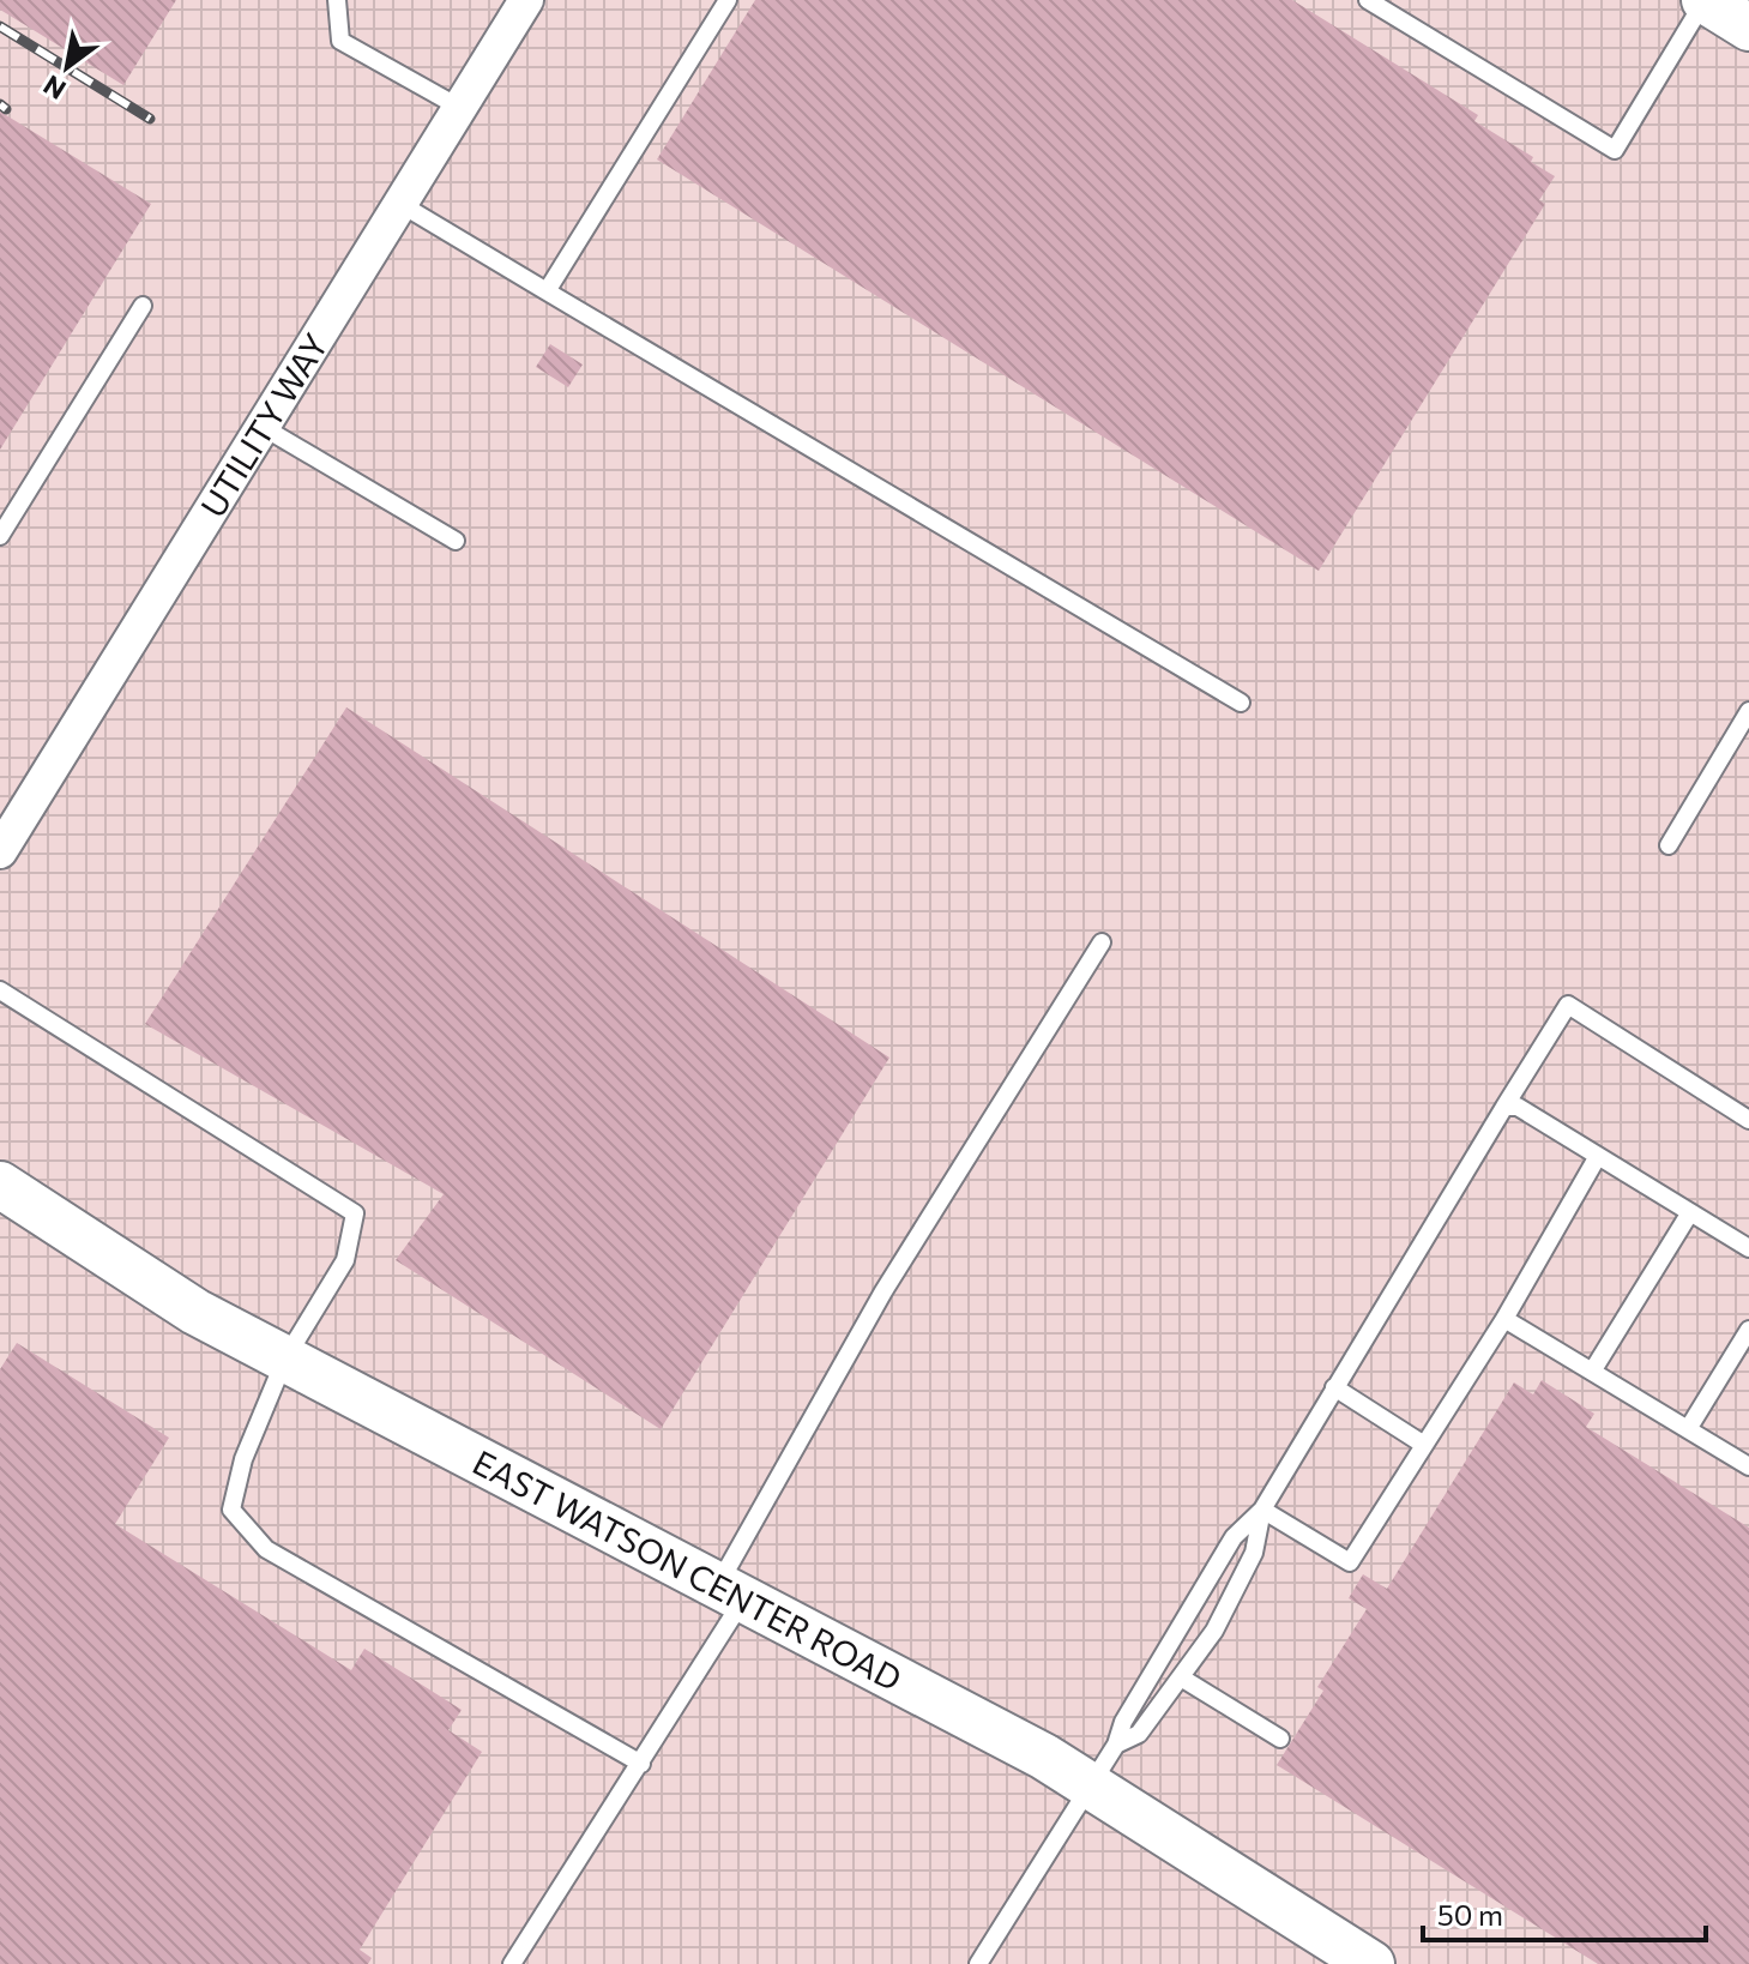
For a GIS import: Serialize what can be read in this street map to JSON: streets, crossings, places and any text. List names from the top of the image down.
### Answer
{
  "streets": {
    "street": ["UTILITY WAY", "EAST WATSON CENTER ROAD"]
  },
  "scale_bar": "50 m",
  "north": "bottom left"
}
